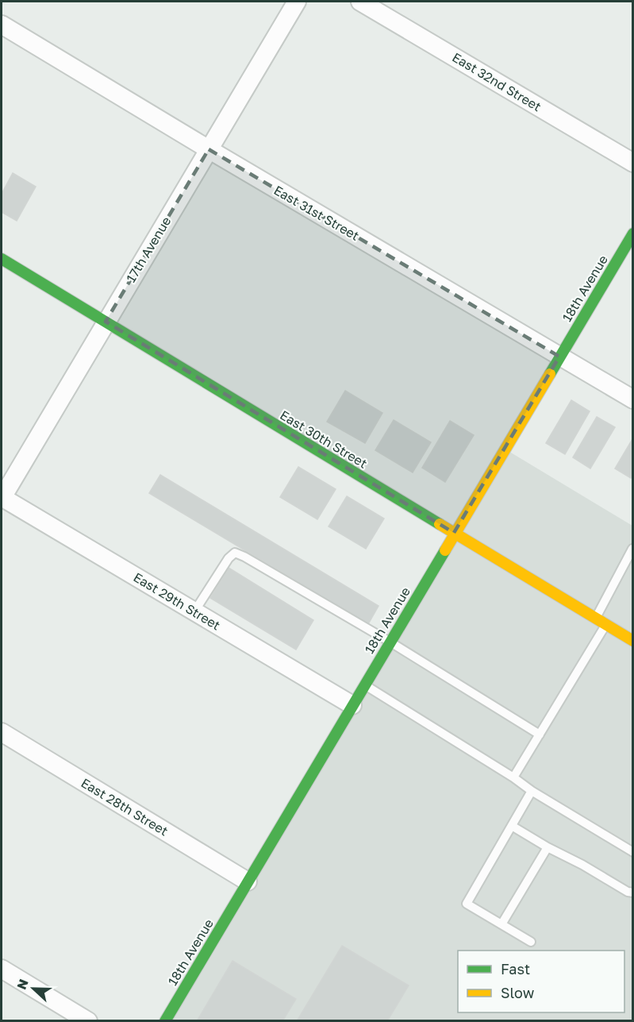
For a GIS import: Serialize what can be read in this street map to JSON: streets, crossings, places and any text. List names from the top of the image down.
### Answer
{
  "streets": {
    "street": [
      "East 32nd Street",
      "East 31st Street",
      "17th Avenue",
      "18th Avenue",
      "East 30th Street",
      "East 29th Street",
      "East 28th Street"
    ]
  },
  "crossings": [
    ["East 31st Street", "17th Avenue"],
    ["East 31st Street", "18th Avenue"],
    ["17th Avenue", "East 30th Street"],
    ["17th Avenue", "East 29th Street"],
    ["18th Avenue", "East 30th Street"],
    ["18th Avenue", "East 29th Street"],
    ["18th Avenue", "East 28th Street"]
  ],
  "legend": ["Fast", "Slow"],
  "north": "left"
}
